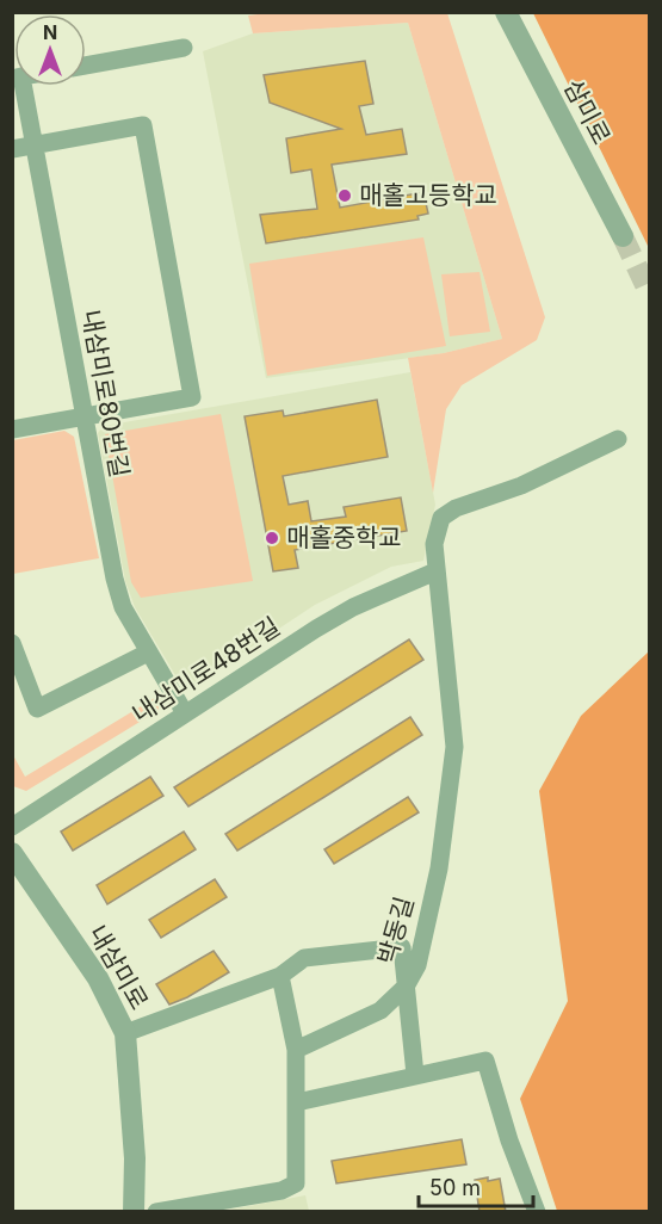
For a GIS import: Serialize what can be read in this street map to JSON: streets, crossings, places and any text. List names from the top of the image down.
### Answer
{
  "streets": {
    "street": [
      "삼미로",
      "내삼미로80번길",
      "내삼미로48번길",
      "박동길",
      "내삼미로"
    ]
  },
  "crossings": [
    ["내삼미로80번길", "내삼미로48번길"],
    ["내삼미로48번길", "박동길"]
  ],
  "places": ["매홀고등학교", "매홀중학교"],
  "scale_bar": "50 m",
  "north": "top"
}
